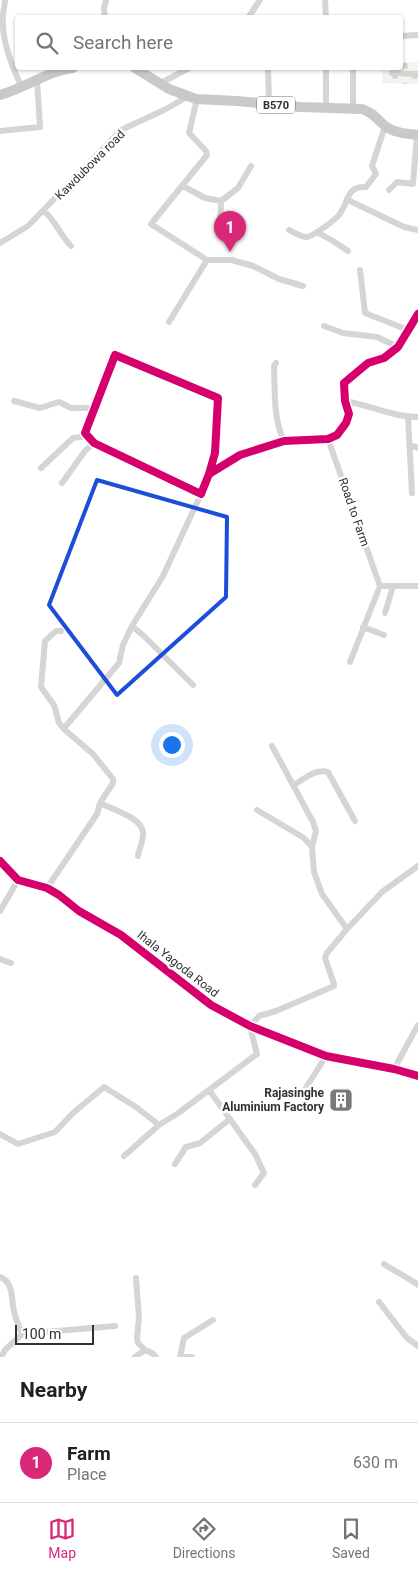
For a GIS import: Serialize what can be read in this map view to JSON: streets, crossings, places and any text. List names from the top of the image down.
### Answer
{
  "streets": {
    "main road": ["B570"],
    "street": ["Kawdubowa road", "Road to Farm", "Ihala Yagoda Road"]
  },
  "crossings": [
    ["B570", "Kawdubowa road"]
  ],
  "places": {
    "building": ["Rajasinghe Aluminium Factory"]
  },
  "scale_bar": "100 m",
  "page": {
    "search": "Search here",
    "pins": "1",
    "scale": "100 m",
    "heading": "Nearby",
    "list": [
      {
        "mark": "1",
        "name": "Farm",
        "note": "Place",
        "value": "630 m"
      }
    ],
    "nav": ["Map", "Directions", "Saved"]
  }
}
